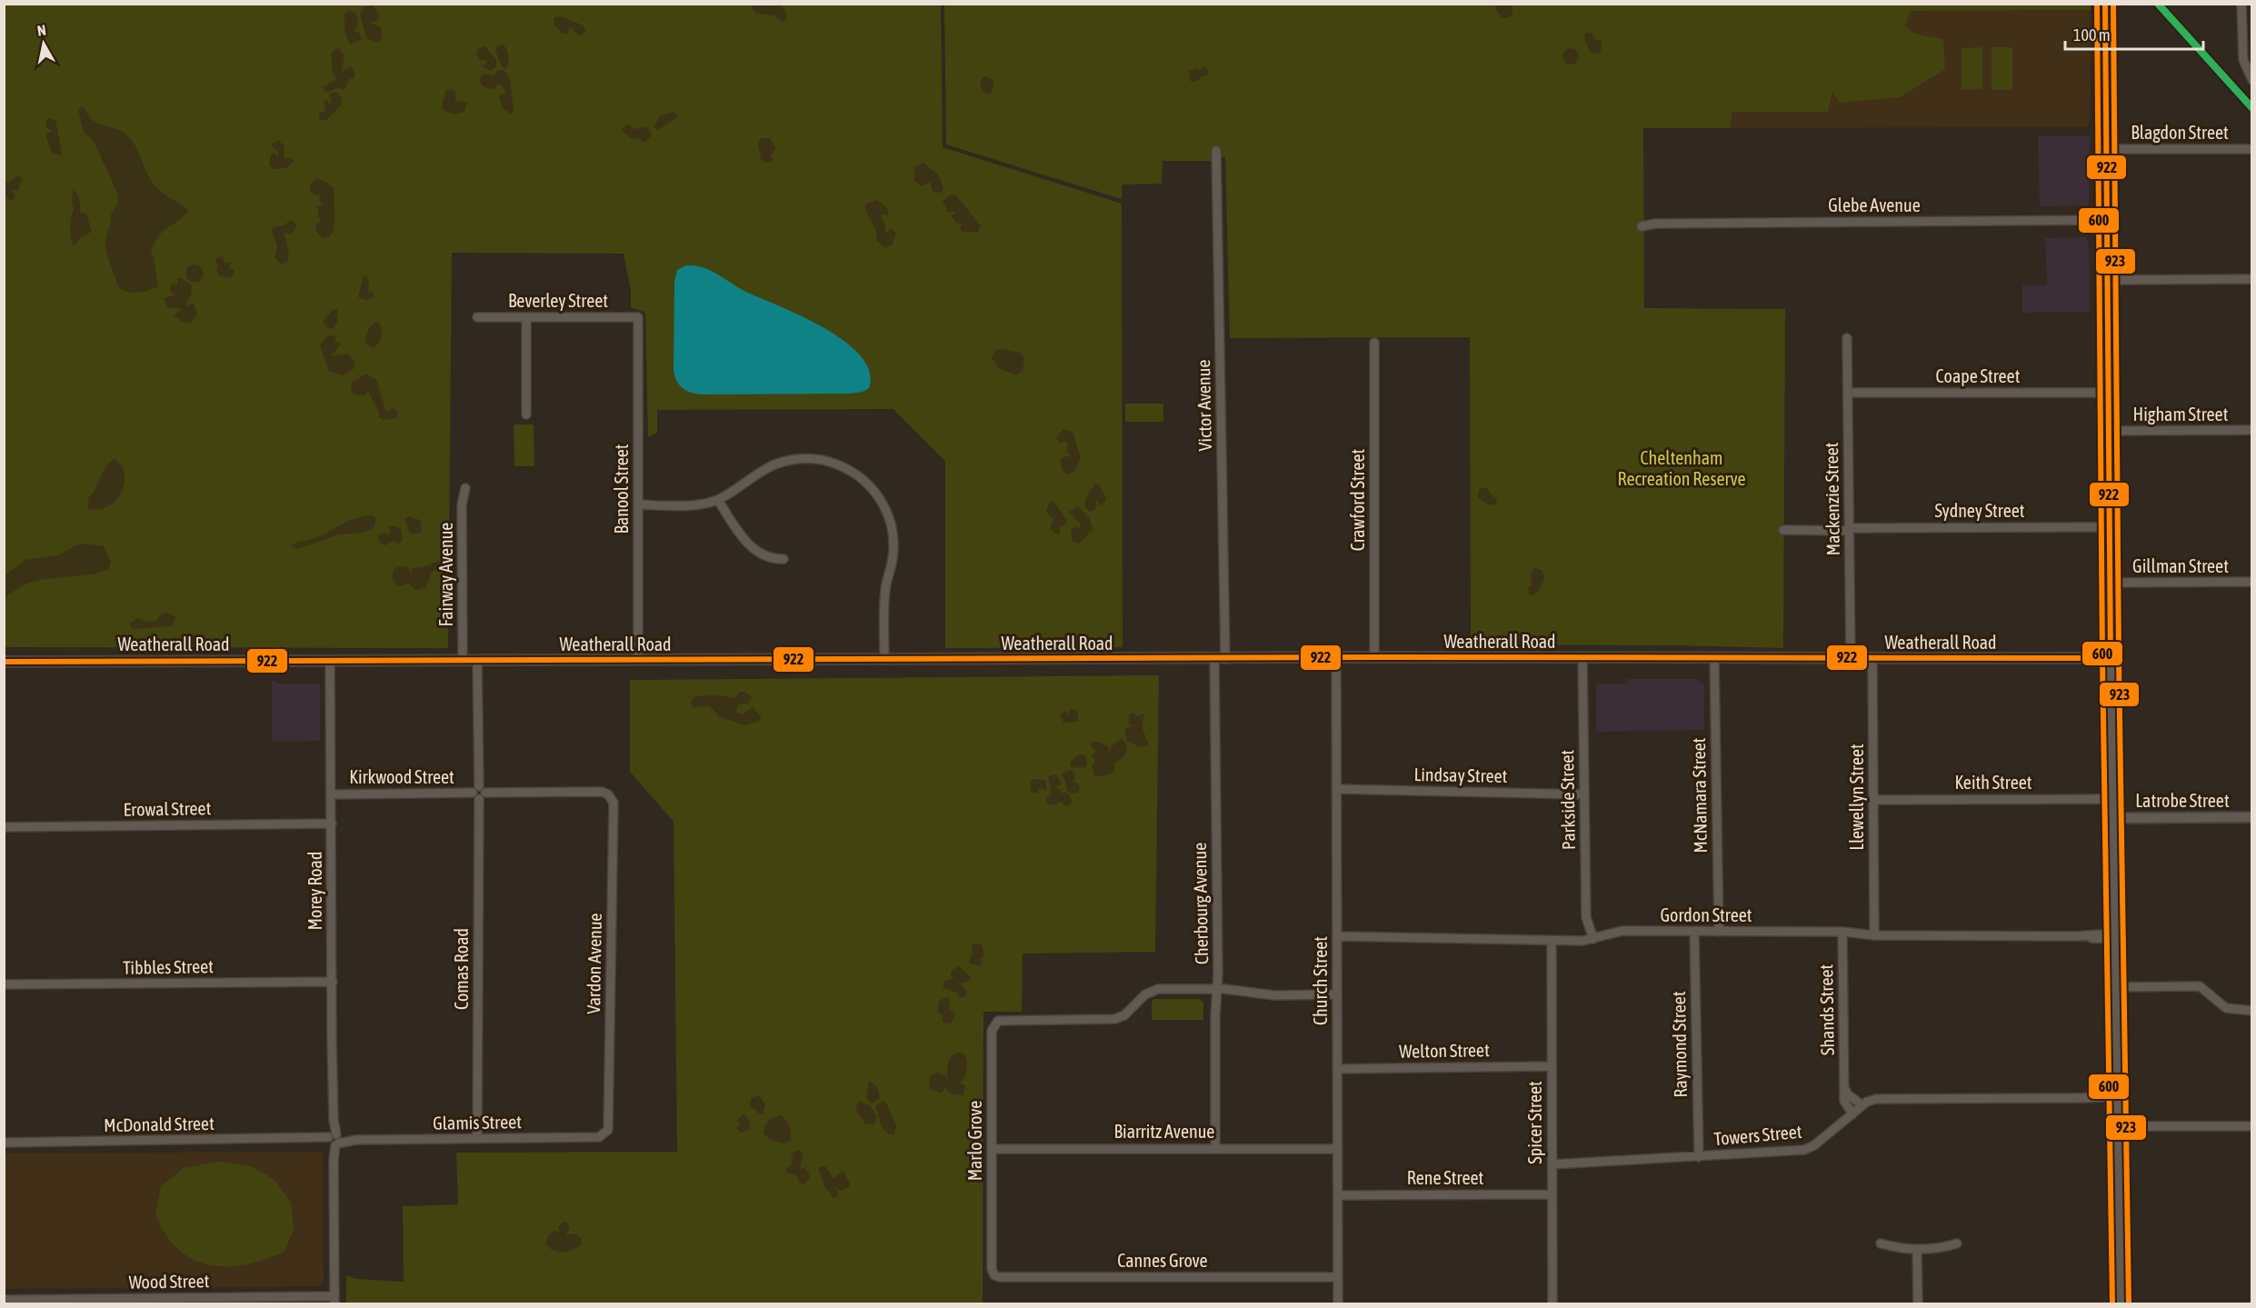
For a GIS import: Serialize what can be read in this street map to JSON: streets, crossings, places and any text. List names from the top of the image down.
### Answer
{
  "streets": {
    "street": [
      "Blagdon Street",
      "Glebe Avenue",
      "Beverley Street",
      "Coape Street",
      "Victor Avenue",
      "Higham Street",
      "Banool Street",
      "Mackenzie Street",
      "Crawford Street",
      "Sydney Street",
      "Gillman Street",
      "Fairway Avenue",
      "Weatherall Road",
      "Lindsay Street",
      "Kirkwood Street",
      "Keith Street",
      "McNamara Street",
      "Llewellyn Street",
      "Parkside Street",
      "Latrobe Street",
      "Erowal Street",
      "Morey Road",
      "Cherbourg Avenue",
      "Gordon Street",
      "Vardon Avenue",
      "Tibbles Street",
      "Comas Road",
      "Church Street",
      "Shands Street",
      "Raymond Street",
      "Welton Street",
      "Glamis Street",
      "Spicer Street",
      "McDonald Street",
      "Biarritz Avenue",
      "Towers Street",
      "Marlo Grove",
      "Rene Street",
      "Cannes Grove",
      "Wood Street"
    ]
  },
  "crossings": [
    ["Beverley Street", "Banool Street"],
    ["Coape Street", "Mackenzie Street"],
    ["Victor Avenue", "Weatherall Road"],
    ["Victor Avenue", "Cherbourg Avenue"],
    ["Banool Street", "Weatherall Road"],
    ["Mackenzie Street", "Sydney Street"],
    ["Mackenzie Street", "Weatherall Road"],
    ["Crawford Street", "Weatherall Road"],
    ["Fairway Avenue", "Weatherall Road"],
    ["Weatherall Road", "McNamara Street"],
    ["Weatherall Road", "Llewellyn Street"],
    ["Weatherall Road", "Parkside Street"],
    ["Weatherall Road", "Morey Road"],
    ["Weatherall Road", "Cherbourg Avenue"],
    ["Weatherall Road", "Comas Road"],
    ["Weatherall Road", "Church Street"],
    ["Lindsay Street", "Parkside Street"],
    ["Lindsay Street", "Church Street"],
    ["Kirkwood Street", "Morey Road"],
    ["Kirkwood Street", "Vardon Avenue"],
    ["Kirkwood Street", "Comas Road"],
    ["Keith Street", "Llewellyn Street"],
    ["McNamara Street", "Gordon Street"],
    ["Llewellyn Street", "Gordon Street"],
    ["Parkside Street", "Gordon Street"],
    ["Erowal Street", "Morey Road"],
    ["Morey Road", "Tibbles Street"],
    ["Morey Road", "Glamis Street"],
    ["Morey Road", "McDonald Street"],
    ["Morey Road", "Wood Street"],
    ["Cherbourg Avenue", "Biarritz Avenue"],
    ["Cherbourg Avenue", "Marlo Grove"],
    ["Gordon Street", "Church Street"],
    ["Gordon Street", "Shands Street"],
    ["Gordon Street", "Raymond Street"],
    ["Gordon Street", "Spicer Street"],
    ["Vardon Avenue", "Glamis Street"],
    ["Comas Road", "Glamis Street"],
    ["Church Street", "Welton Street"],
    ["Church Street", "Biarritz Avenue"],
    ["Church Street", "Rene Street"],
    ["Church Street", "Cannes Grove"],
    ["Shands Street", "Towers Street"],
    ["Raymond Street", "Towers Street"],
    ["Welton Street", "Spicer Street"],
    ["Glamis Street", "McDonald Street"],
    ["Spicer Street", "Towers Street"],
    ["Spicer Street", "Rene Street"],
    ["Biarritz Avenue", "Marlo Grove"],
    ["Marlo Grove", "Cannes Grove"]
  ],
  "parks": ["Cheltenham Recreation Reserve"],
  "lines": ["transit line 922", "transit line 600", "transit line 923"],
  "scale_bar": "100 m",
  "north": "top"
}
